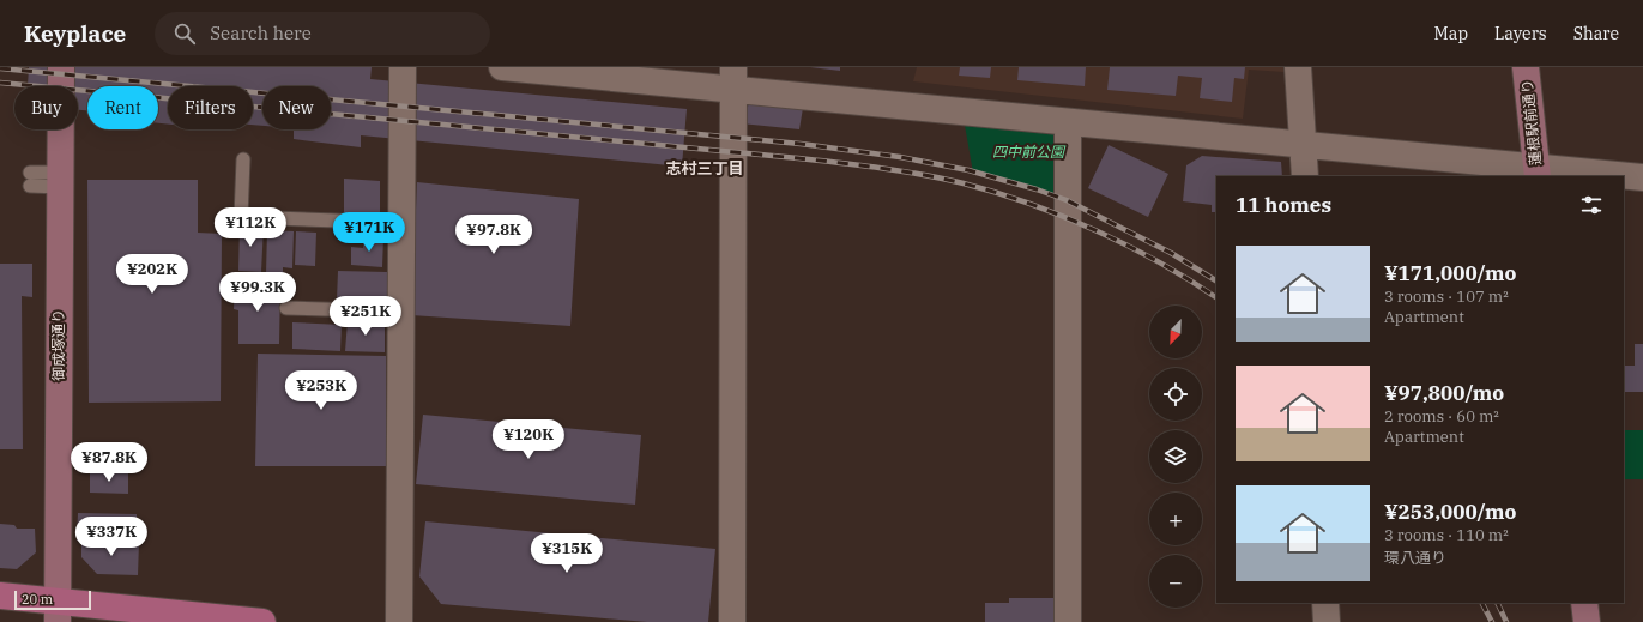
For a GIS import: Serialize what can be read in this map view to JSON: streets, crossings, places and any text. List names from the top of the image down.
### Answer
{
  "streets": {
    "street": ["蓮根駅前通り", "御成塚通り"]
  },
  "districts": ["志村三丁目"],
  "parks": ["四中前公園"],
  "scale_bar": "20 m",
  "north": "bottom left",
  "page": {
    "header": "Keyplace",
    "search": "Search here",
    "nav": ["Map", "Layers", "Share"],
    "chip": [
      "Buy",
      "Rent",
      "Filters",
      "New"
    ],
    "heading": "11 homes",
    "price": [
      "¥112K",
      "¥171K",
      "¥97.8K",
      "¥202K",
      "¥99.3K",
      "¥251K",
      "¥253K",
      "¥120K",
      "¥87.8K",
      "¥337K",
      "¥315K"
    ],
    "list": [
      {
        "name": "¥171,000/mo",
        "note": "3 rooms · 107 m² · Apartment"
      },
      {
        "name": "¥97,800/mo",
        "note": "2 rooms · 60 m² · Apartment"
      },
      {
        "name": "¥253,000/mo",
        "note": "3 rooms · 110 m² · 環八通り"
      }
    ],
    "map_buttons": ["+", "−"],
    "scale": "20 m"
  }
}
